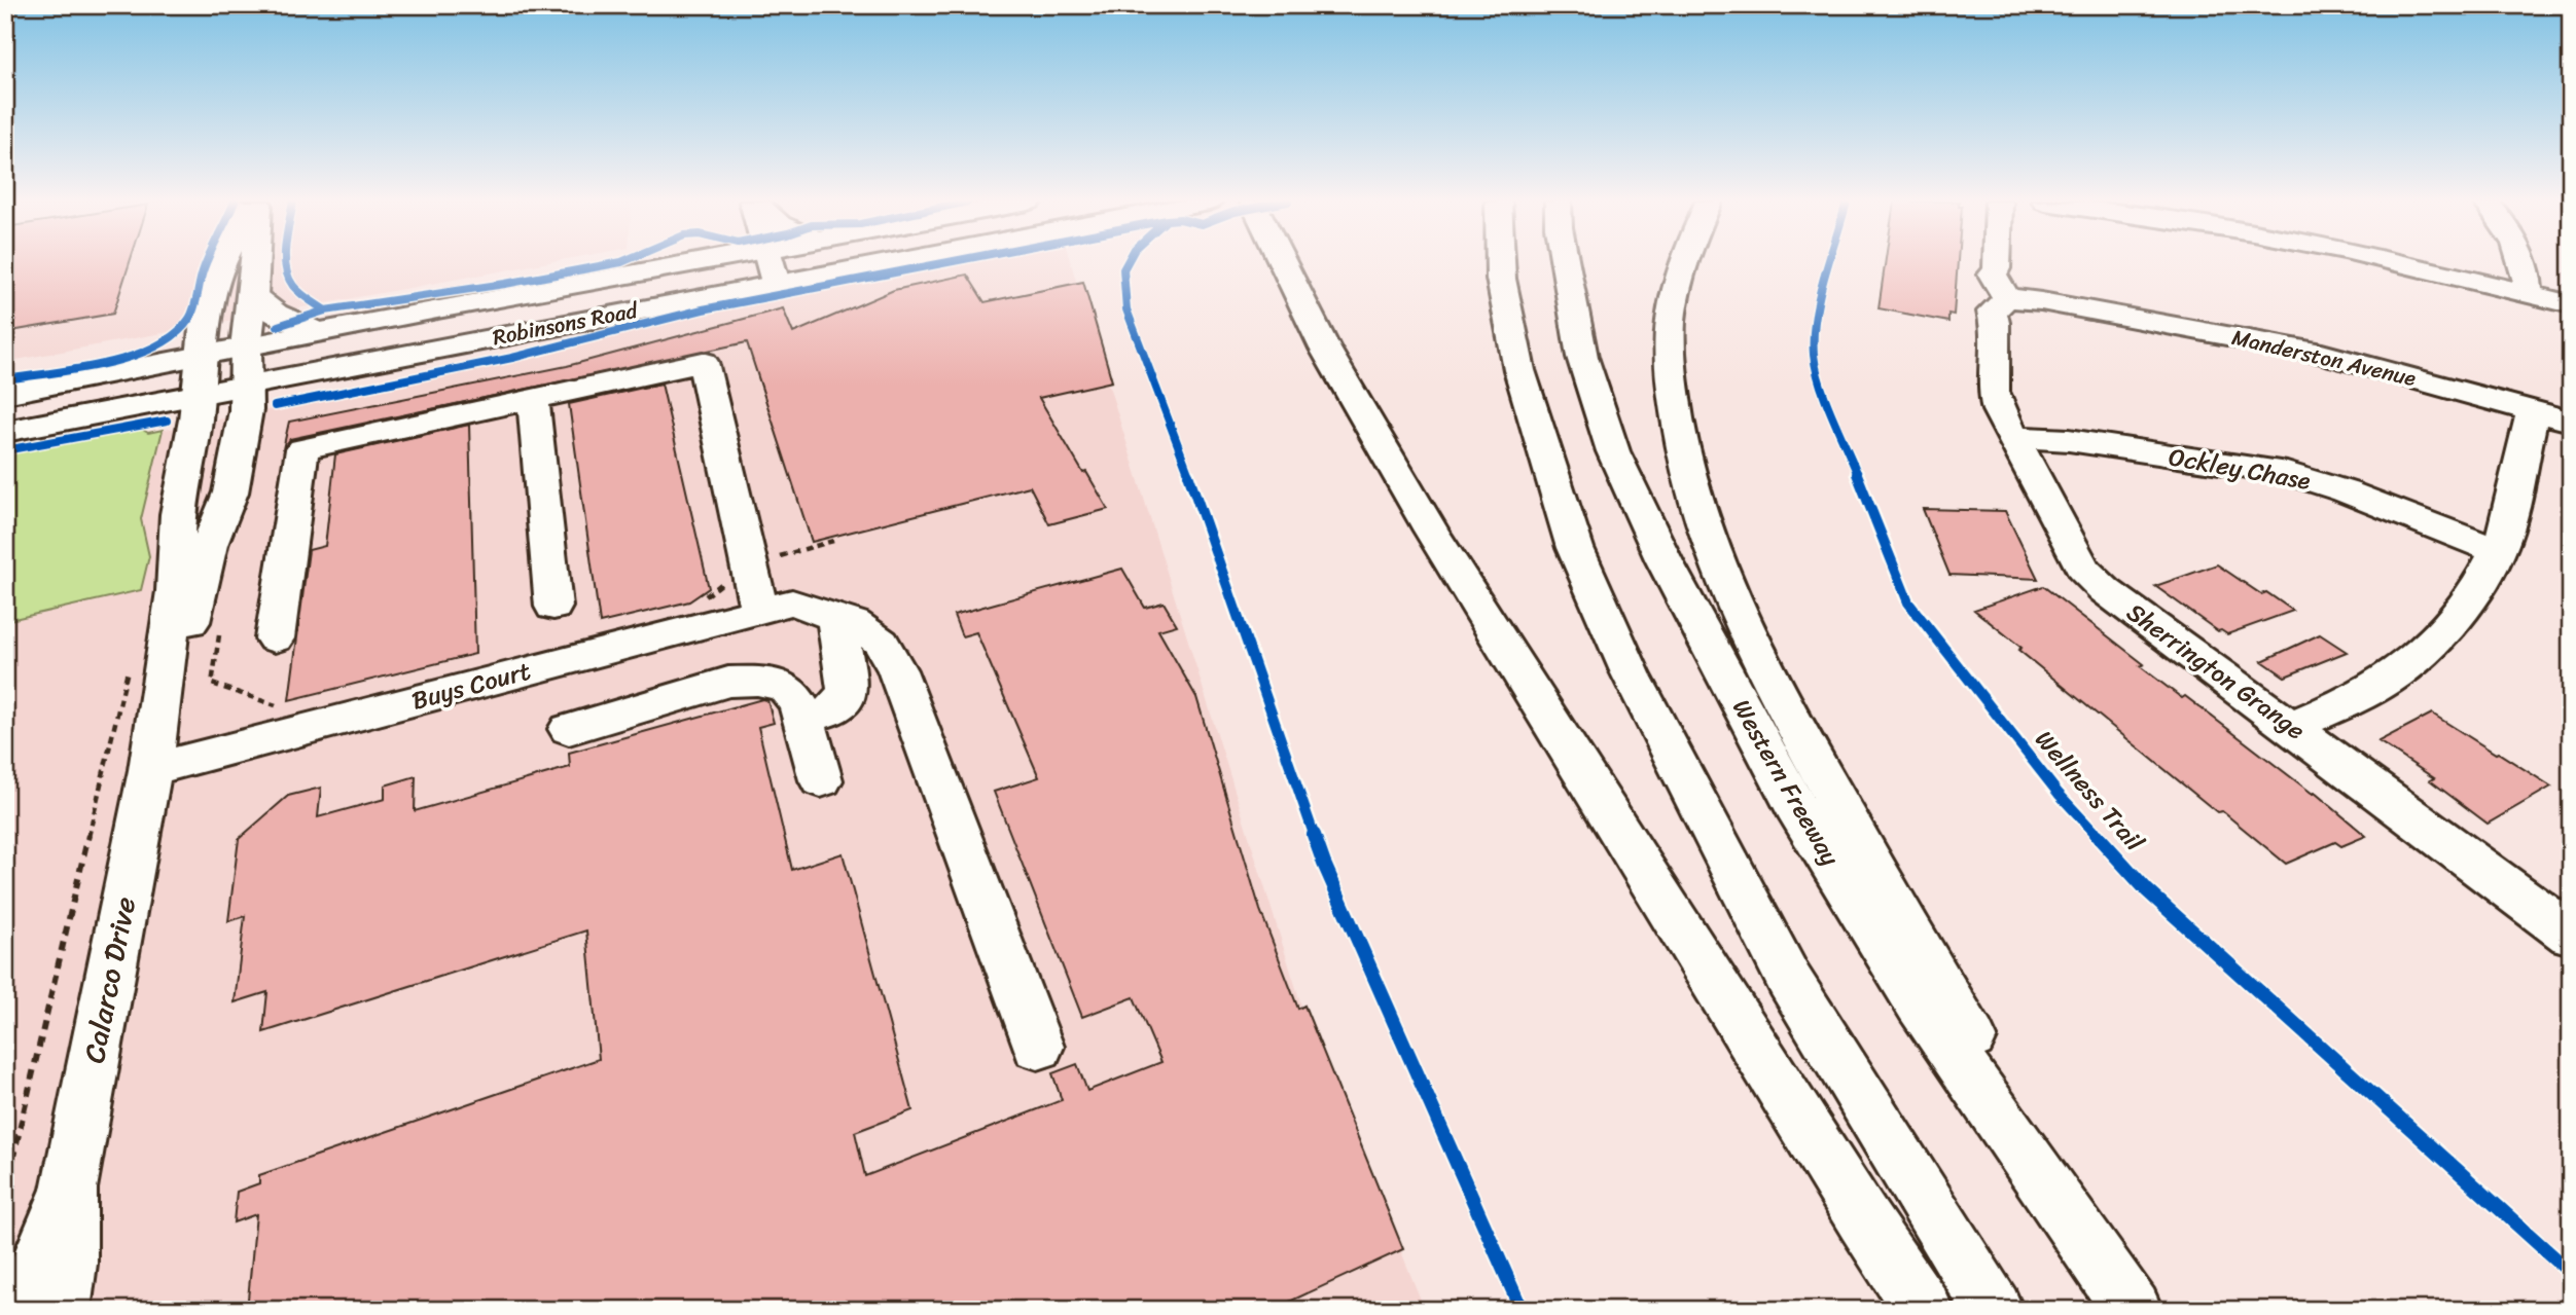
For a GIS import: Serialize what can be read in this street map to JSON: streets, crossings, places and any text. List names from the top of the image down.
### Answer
{
  "streets": {
    "main road": [
      "Robinsons Road",
      "Manderston Avenue",
      "Ockley Chase",
      "Sherrington Grange",
      "Buys Court",
      "Western Freeway",
      "Calarco Drive"
    ],
    "cycle path": ["Wellness Trail"]
  },
  "crossings": [
    ["Robinsons Road", "Calarco Drive"],
    ["Manderston Avenue", "Sherrington Grange"],
    ["Ockley Chase", "Sherrington Grange"],
    ["Buys Court", "Calarco Drive"]
  ]
}
